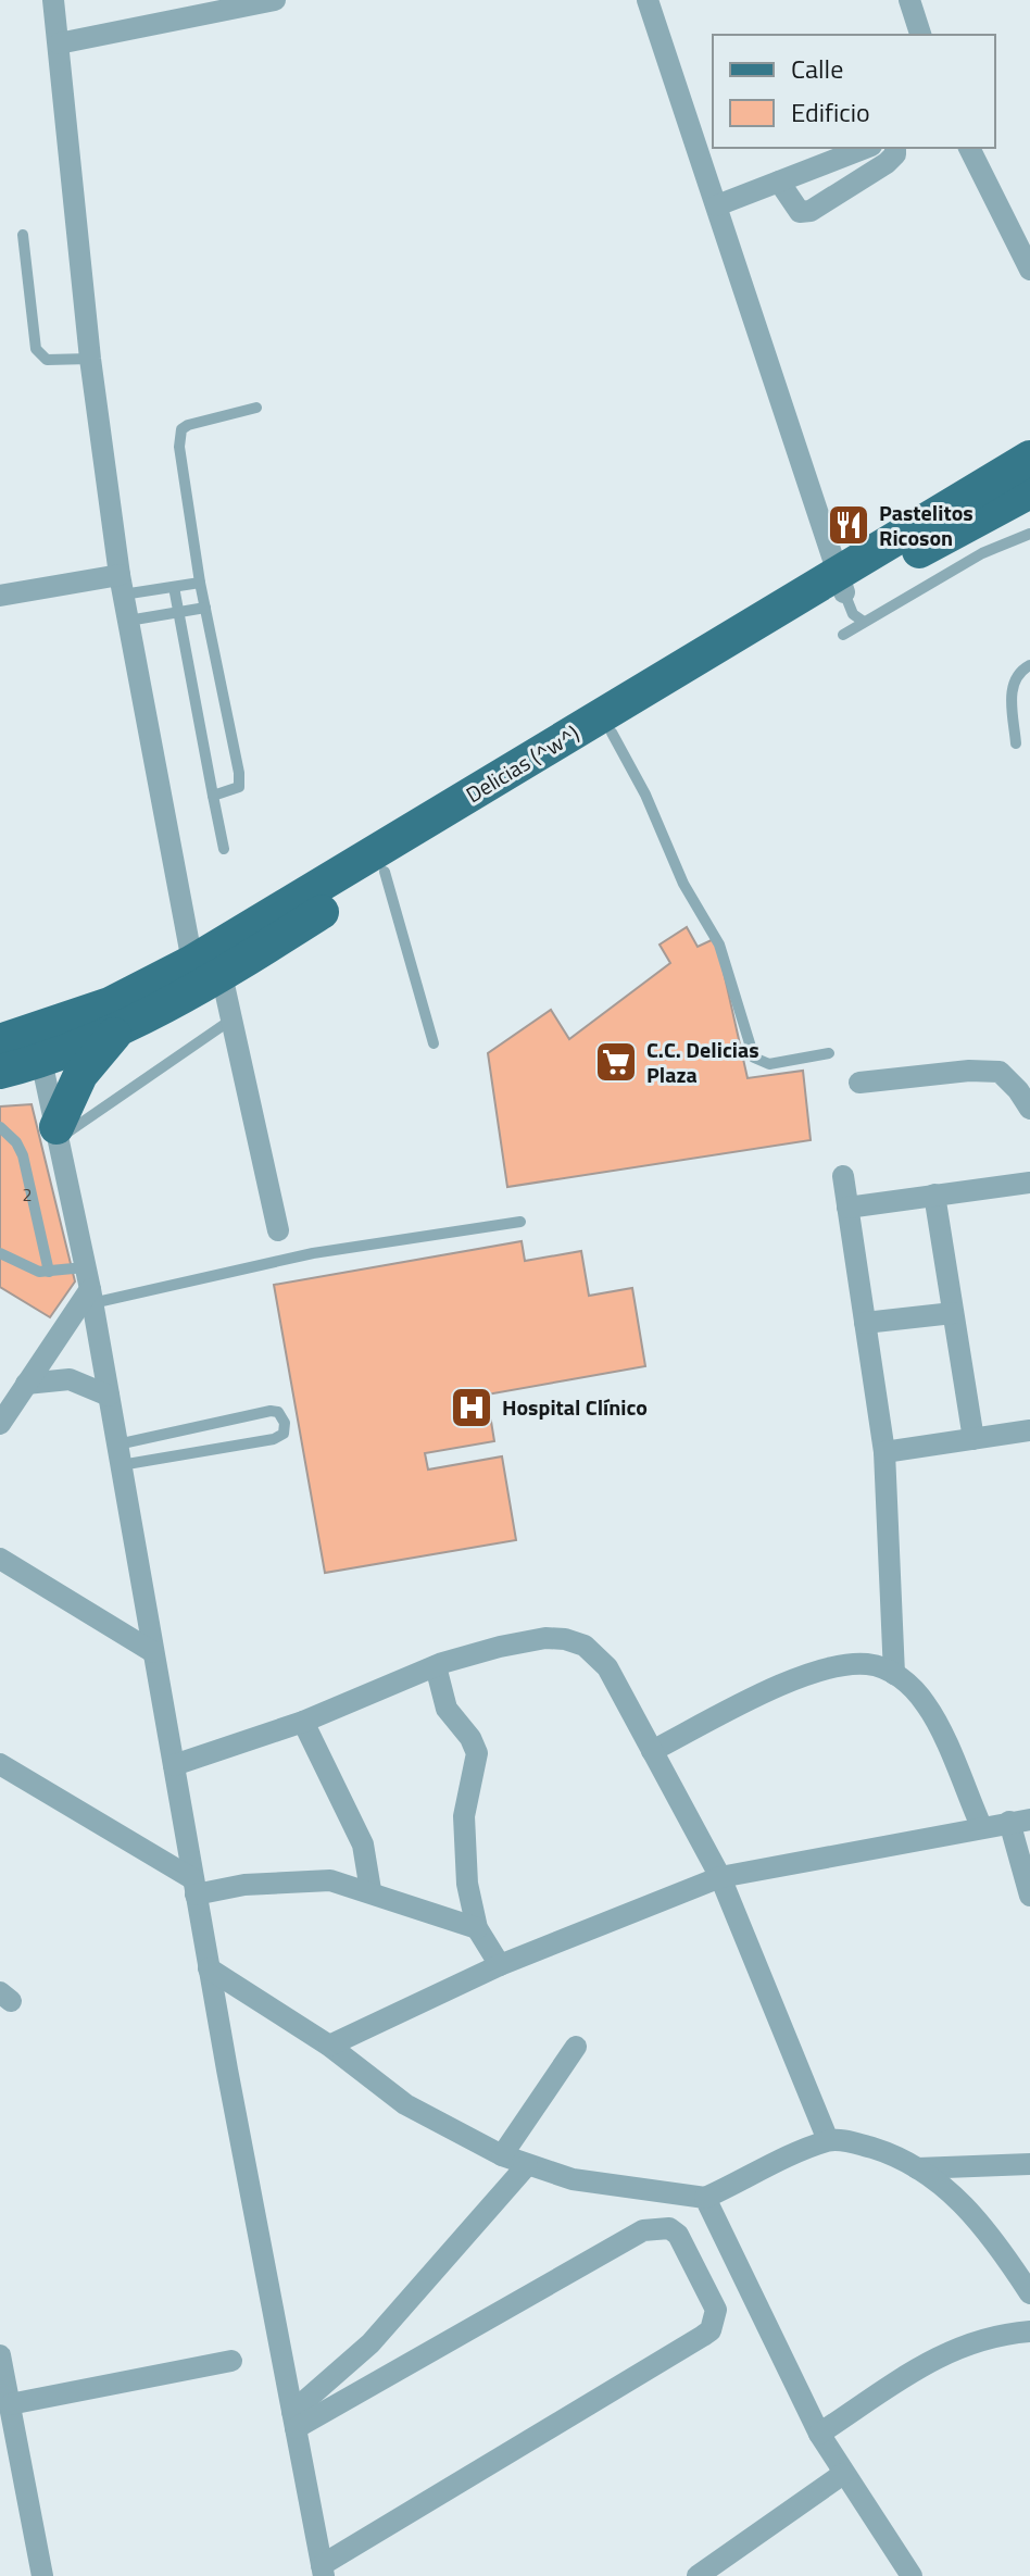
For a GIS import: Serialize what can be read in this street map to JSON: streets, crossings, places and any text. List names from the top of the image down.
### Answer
{
  "streets": {
    "main road": ["Delicias (^w^)"]
  },
  "places": {
    "restaurant": ["Pastelitos Ricoson"],
    "supermarket": ["C.C. Delicias Plaza"],
    "hospital": ["Hospital Clínico"]
  },
  "house_numbers": ["2"],
  "legend": ["Calle", "Edificio"]
}
